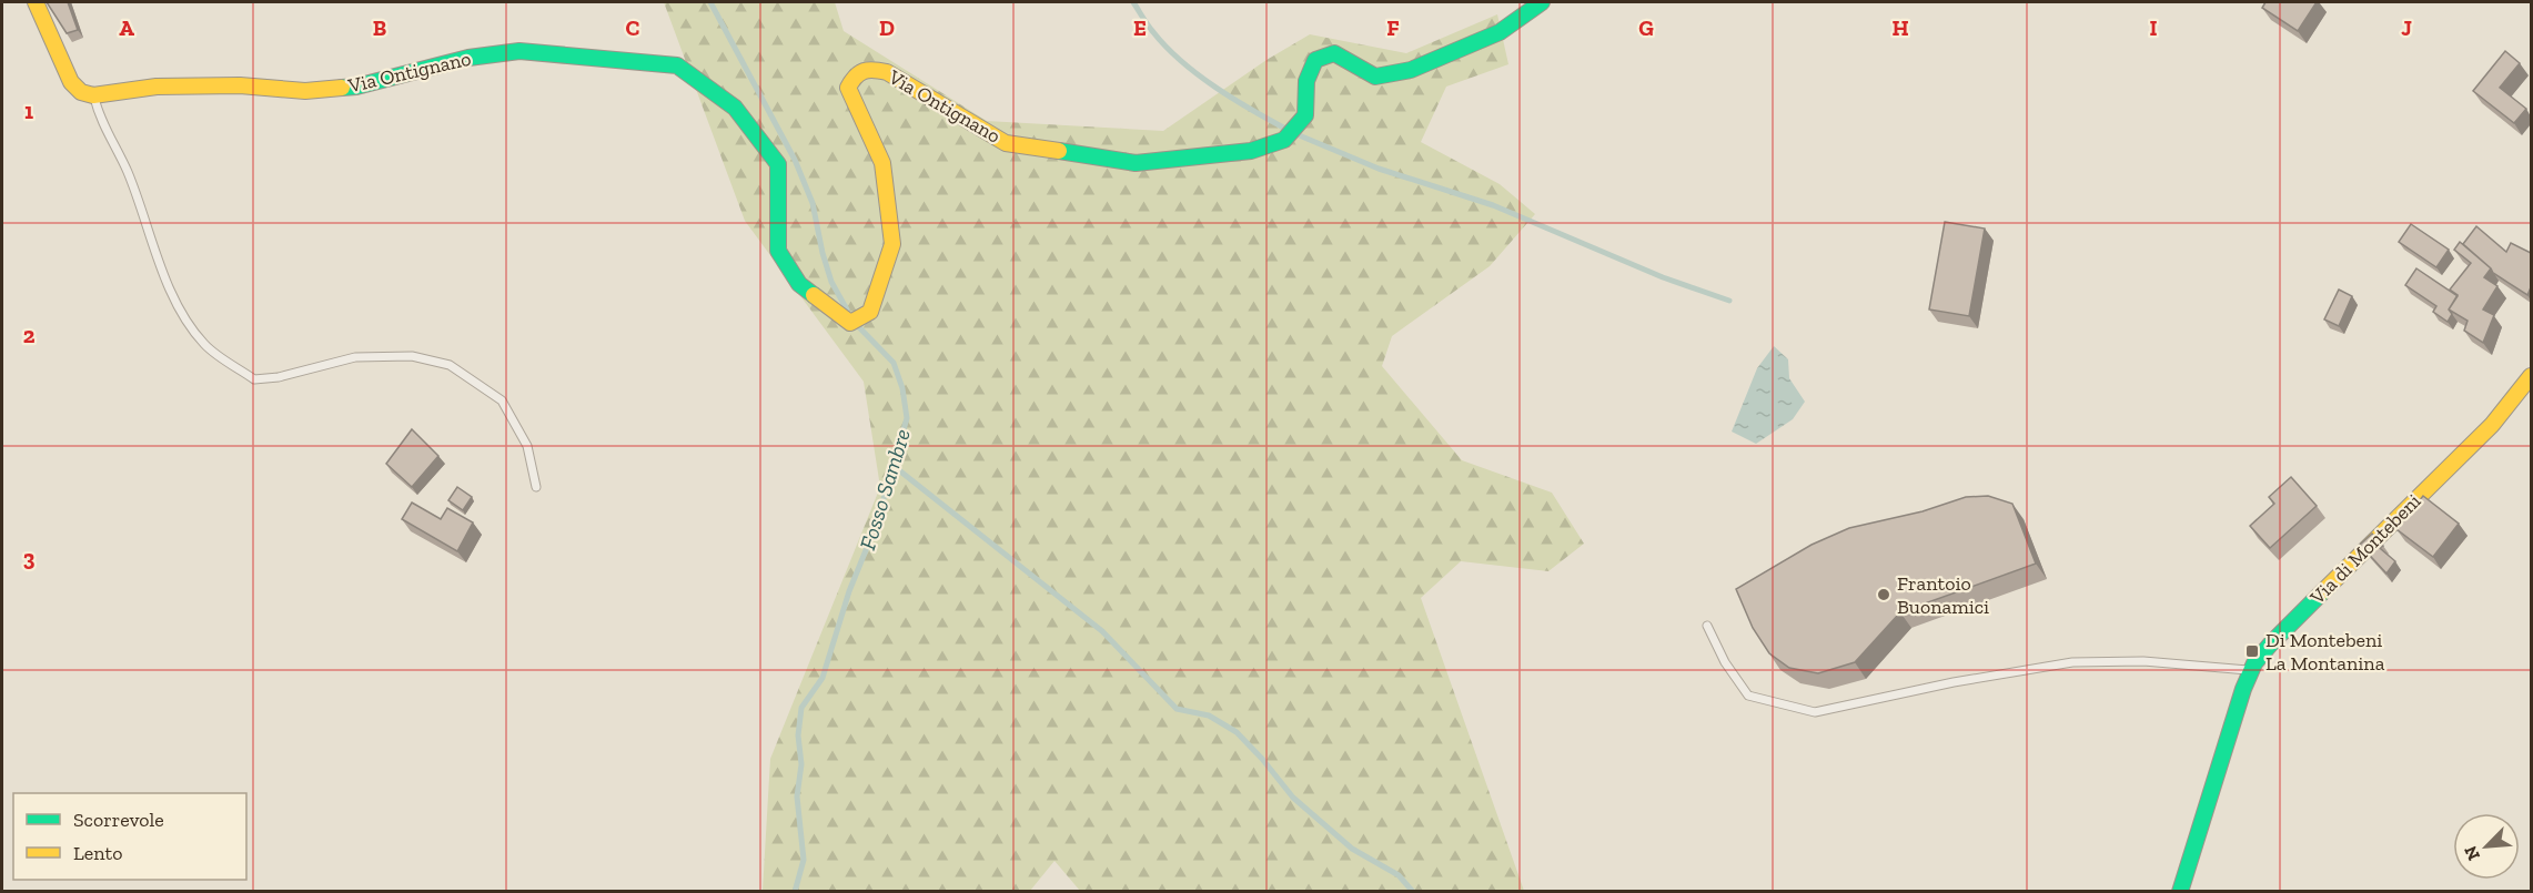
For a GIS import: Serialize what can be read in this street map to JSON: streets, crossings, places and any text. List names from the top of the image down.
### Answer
{
  "streets": {
    "street": ["Via Ontignano", "Via di Montebeni"]
  },
  "water": ["Fosso Sambre"],
  "places": {
    "other": ["Frantoio Buonamici"],
    "transit": ["Di Montebeni La Montanina"]
  },
  "legend": ["Scorrevole", "Lento"],
  "north": "bottom left",
  "grid": {
    "columns": [
      "A",
      "B",
      "C",
      "D",
      "E",
      "F",
      "G",
      "H",
      "I",
      "J"
    ],
    "rows": ["1", "2", "3"]
  }
}
